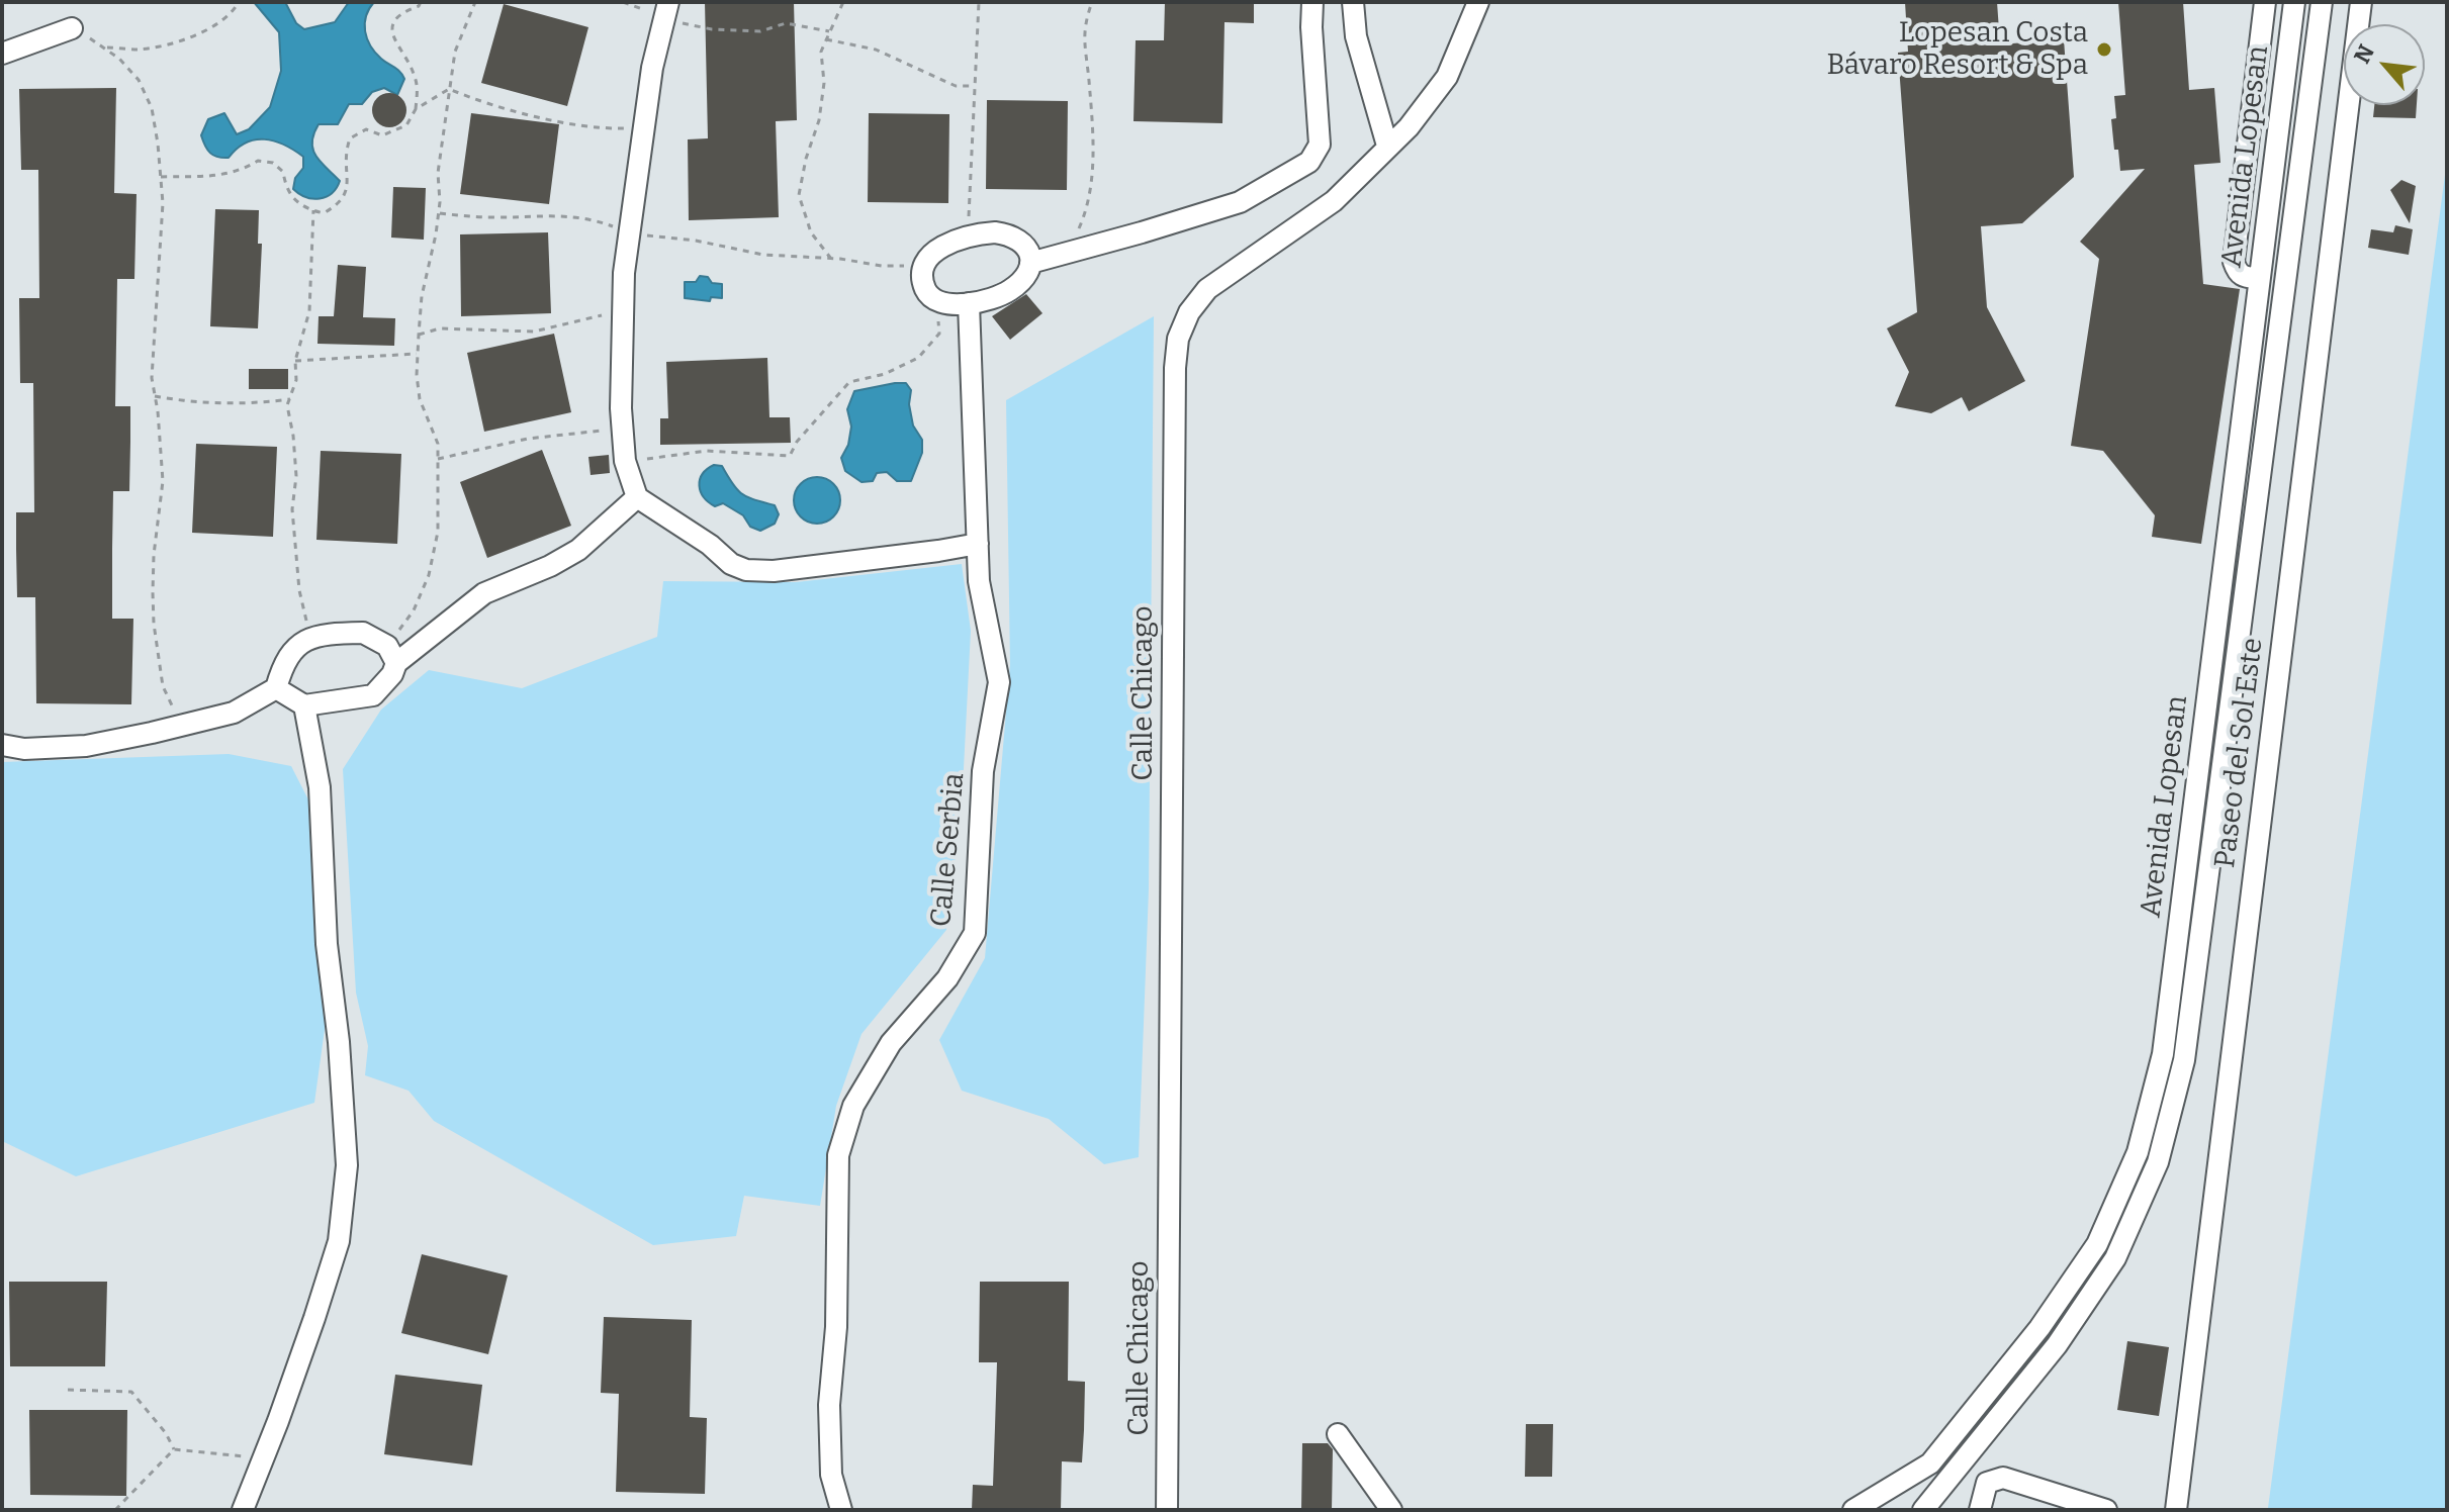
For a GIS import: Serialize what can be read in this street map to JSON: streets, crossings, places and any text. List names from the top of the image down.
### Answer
{
  "streets": {
    "street": [
      "Avenida Lopesan",
      "Calle Chicago",
      "Paseo del Sol Este",
      "Calle Serbia"
    ]
  },
  "places": ["Lopesan Costa Bávaro Resort & Spa"],
  "north": "top left"
}
